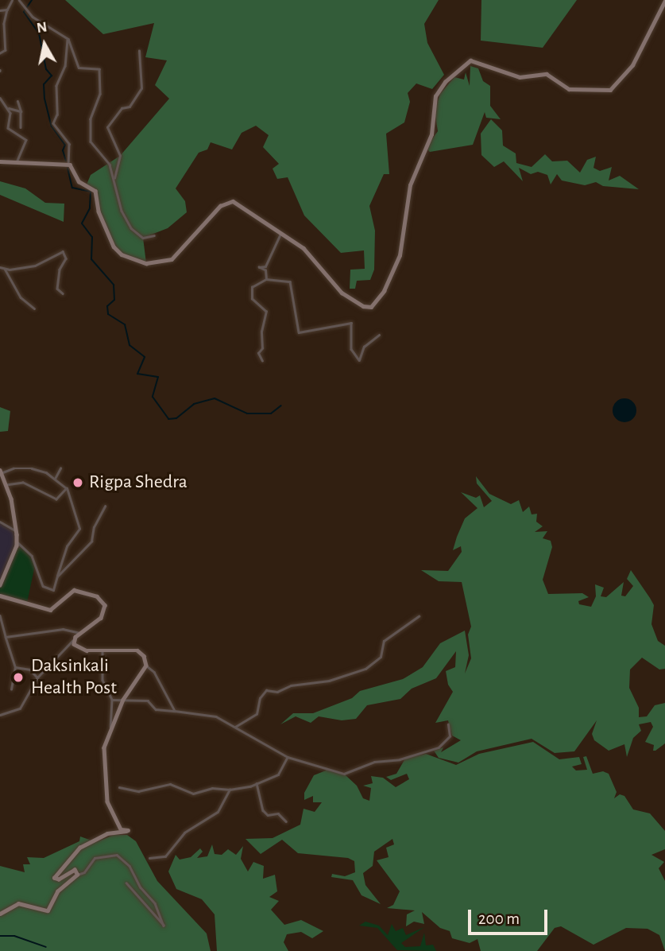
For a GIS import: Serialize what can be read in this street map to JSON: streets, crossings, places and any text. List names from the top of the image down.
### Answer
{
  "places": ["Rigpa Shedra", "Daksinkali Health Post"],
  "scale_bar": "200 m",
  "north": "top"
}
